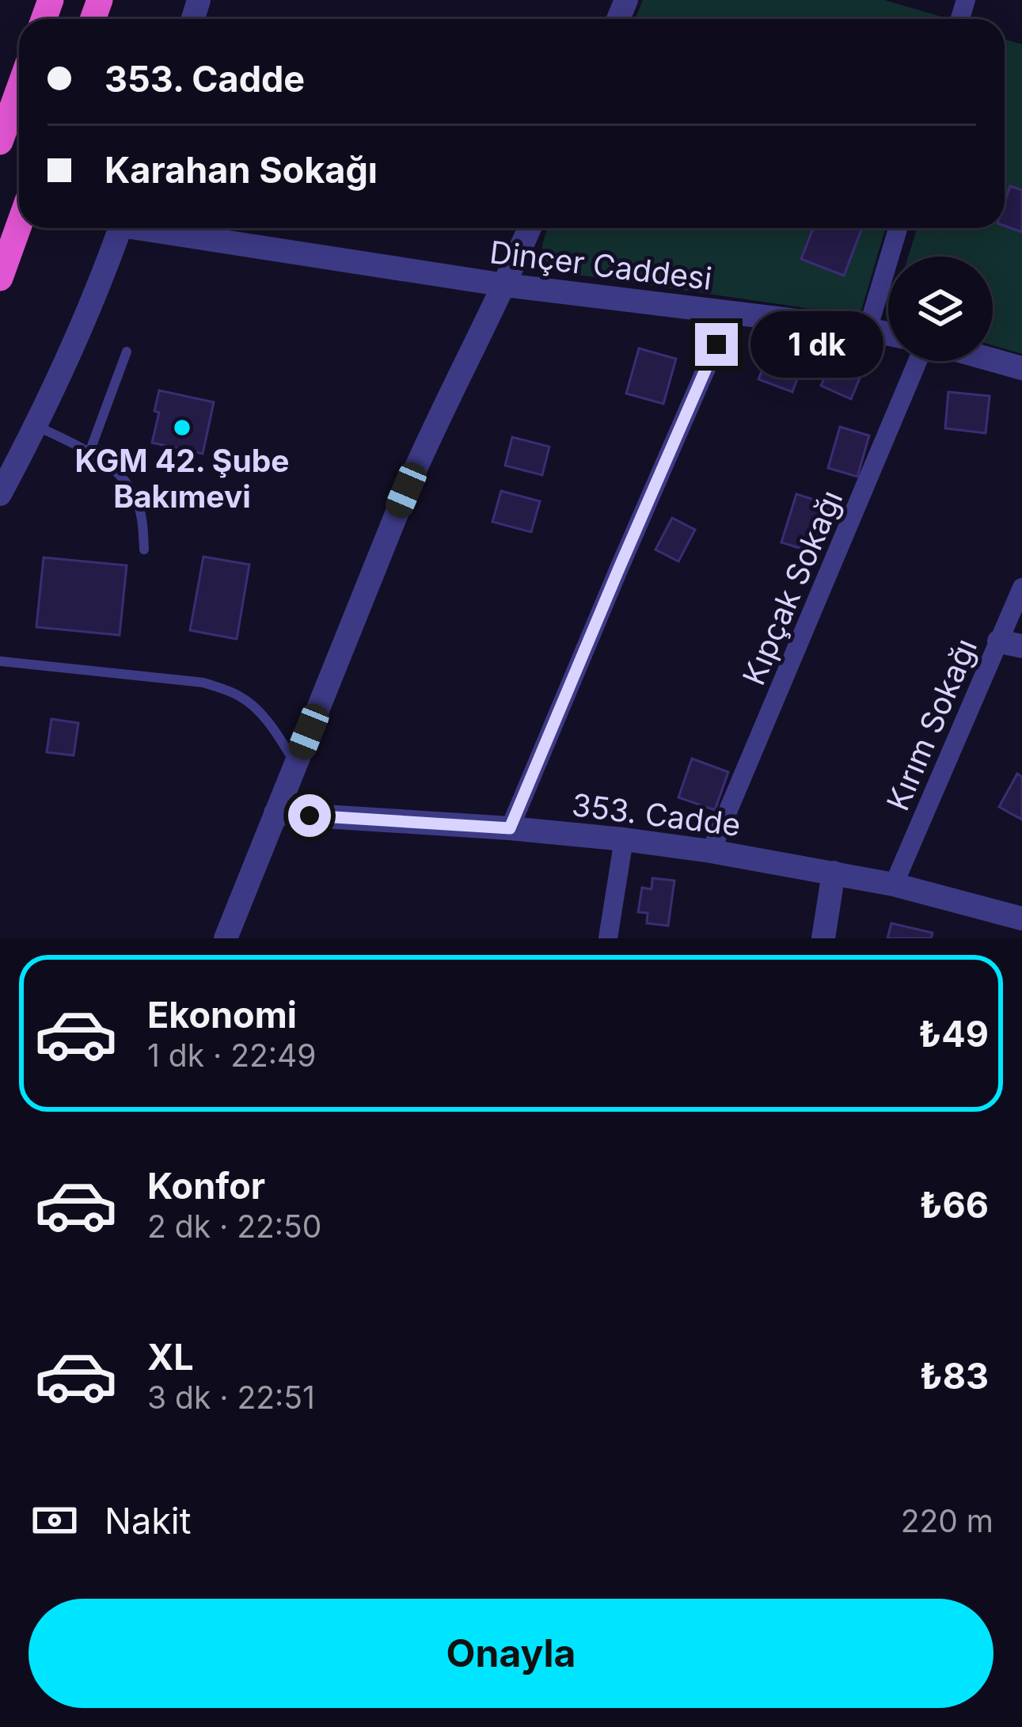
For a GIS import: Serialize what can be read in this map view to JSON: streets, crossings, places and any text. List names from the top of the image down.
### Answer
{
  "streets": {
    "street": [
      "Dinçer Caddesi",
      "Kıpçak Sokağı",
      "Kırım Sokağı",
      "353. Cadde"
    ]
  },
  "crossings": [
    ["Kıpçak Sokağı", "353. Cadde"],
    ["Kırım Sokağı", "353. Cadde"]
  ],
  "places": ["KGM 42. Şube Bakımevi"],
  "page": {
    "banner": ["353. Cadde", "Karahan Sokağı"],
    "bubble": "1 dk",
    "list": [
      {
        "name": "Ekonomi",
        "note": "1 dk · 22:49",
        "value": "₺49"
      },
      {
        "name": "Konfor",
        "note": "2 dk · 22:50",
        "value": "₺66"
      },
      {
        "name": "XL",
        "note": "3 dk · 22:51",
        "value": "₺83"
      }
    ],
    "pay": ["Nakit", "220 m"],
    "buttons": "Onayla"
  }
}
